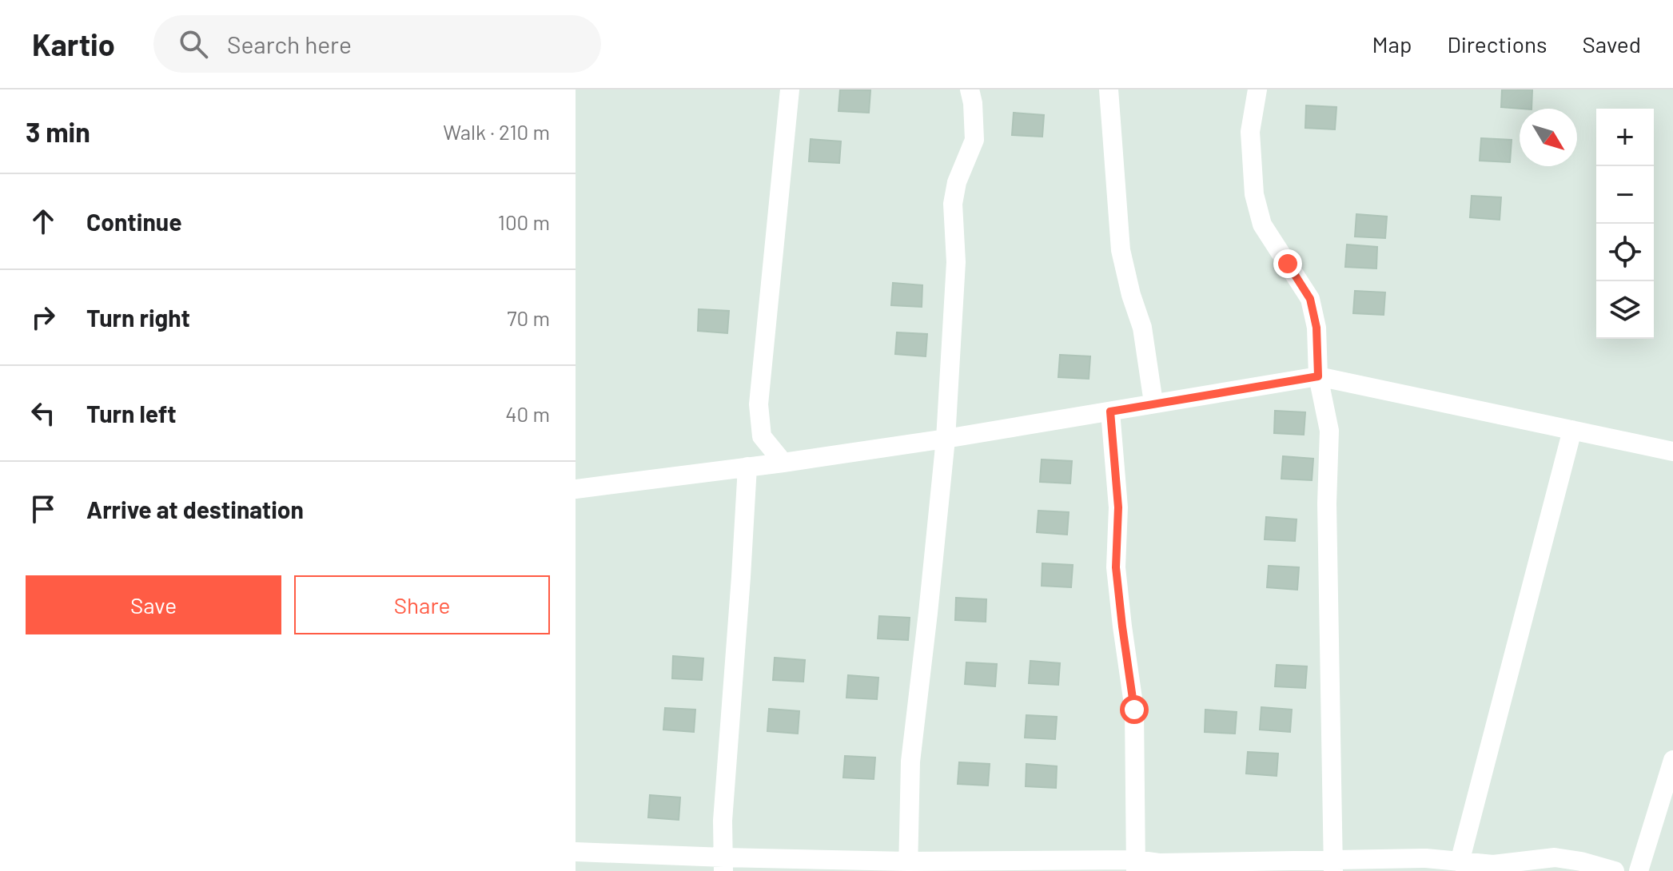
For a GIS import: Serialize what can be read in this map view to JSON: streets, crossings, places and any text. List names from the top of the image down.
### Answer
{
  "north": "bottom right",
  "page": {
    "header": "Kartio",
    "search": "Search here",
    "nav": ["Map", "Directions", "Saved"],
    "heading": ["3 min", "Walk · 210 m"],
    "map_buttons": ["+", "−"],
    "list": [
      ["Continue", "100 m"],
      ["Turn right", "70 m"],
      ["Turn left", "40 m"],
      "Arrive at destination"
    ],
    "buttons": ["Save", "Share"]
  }
}
